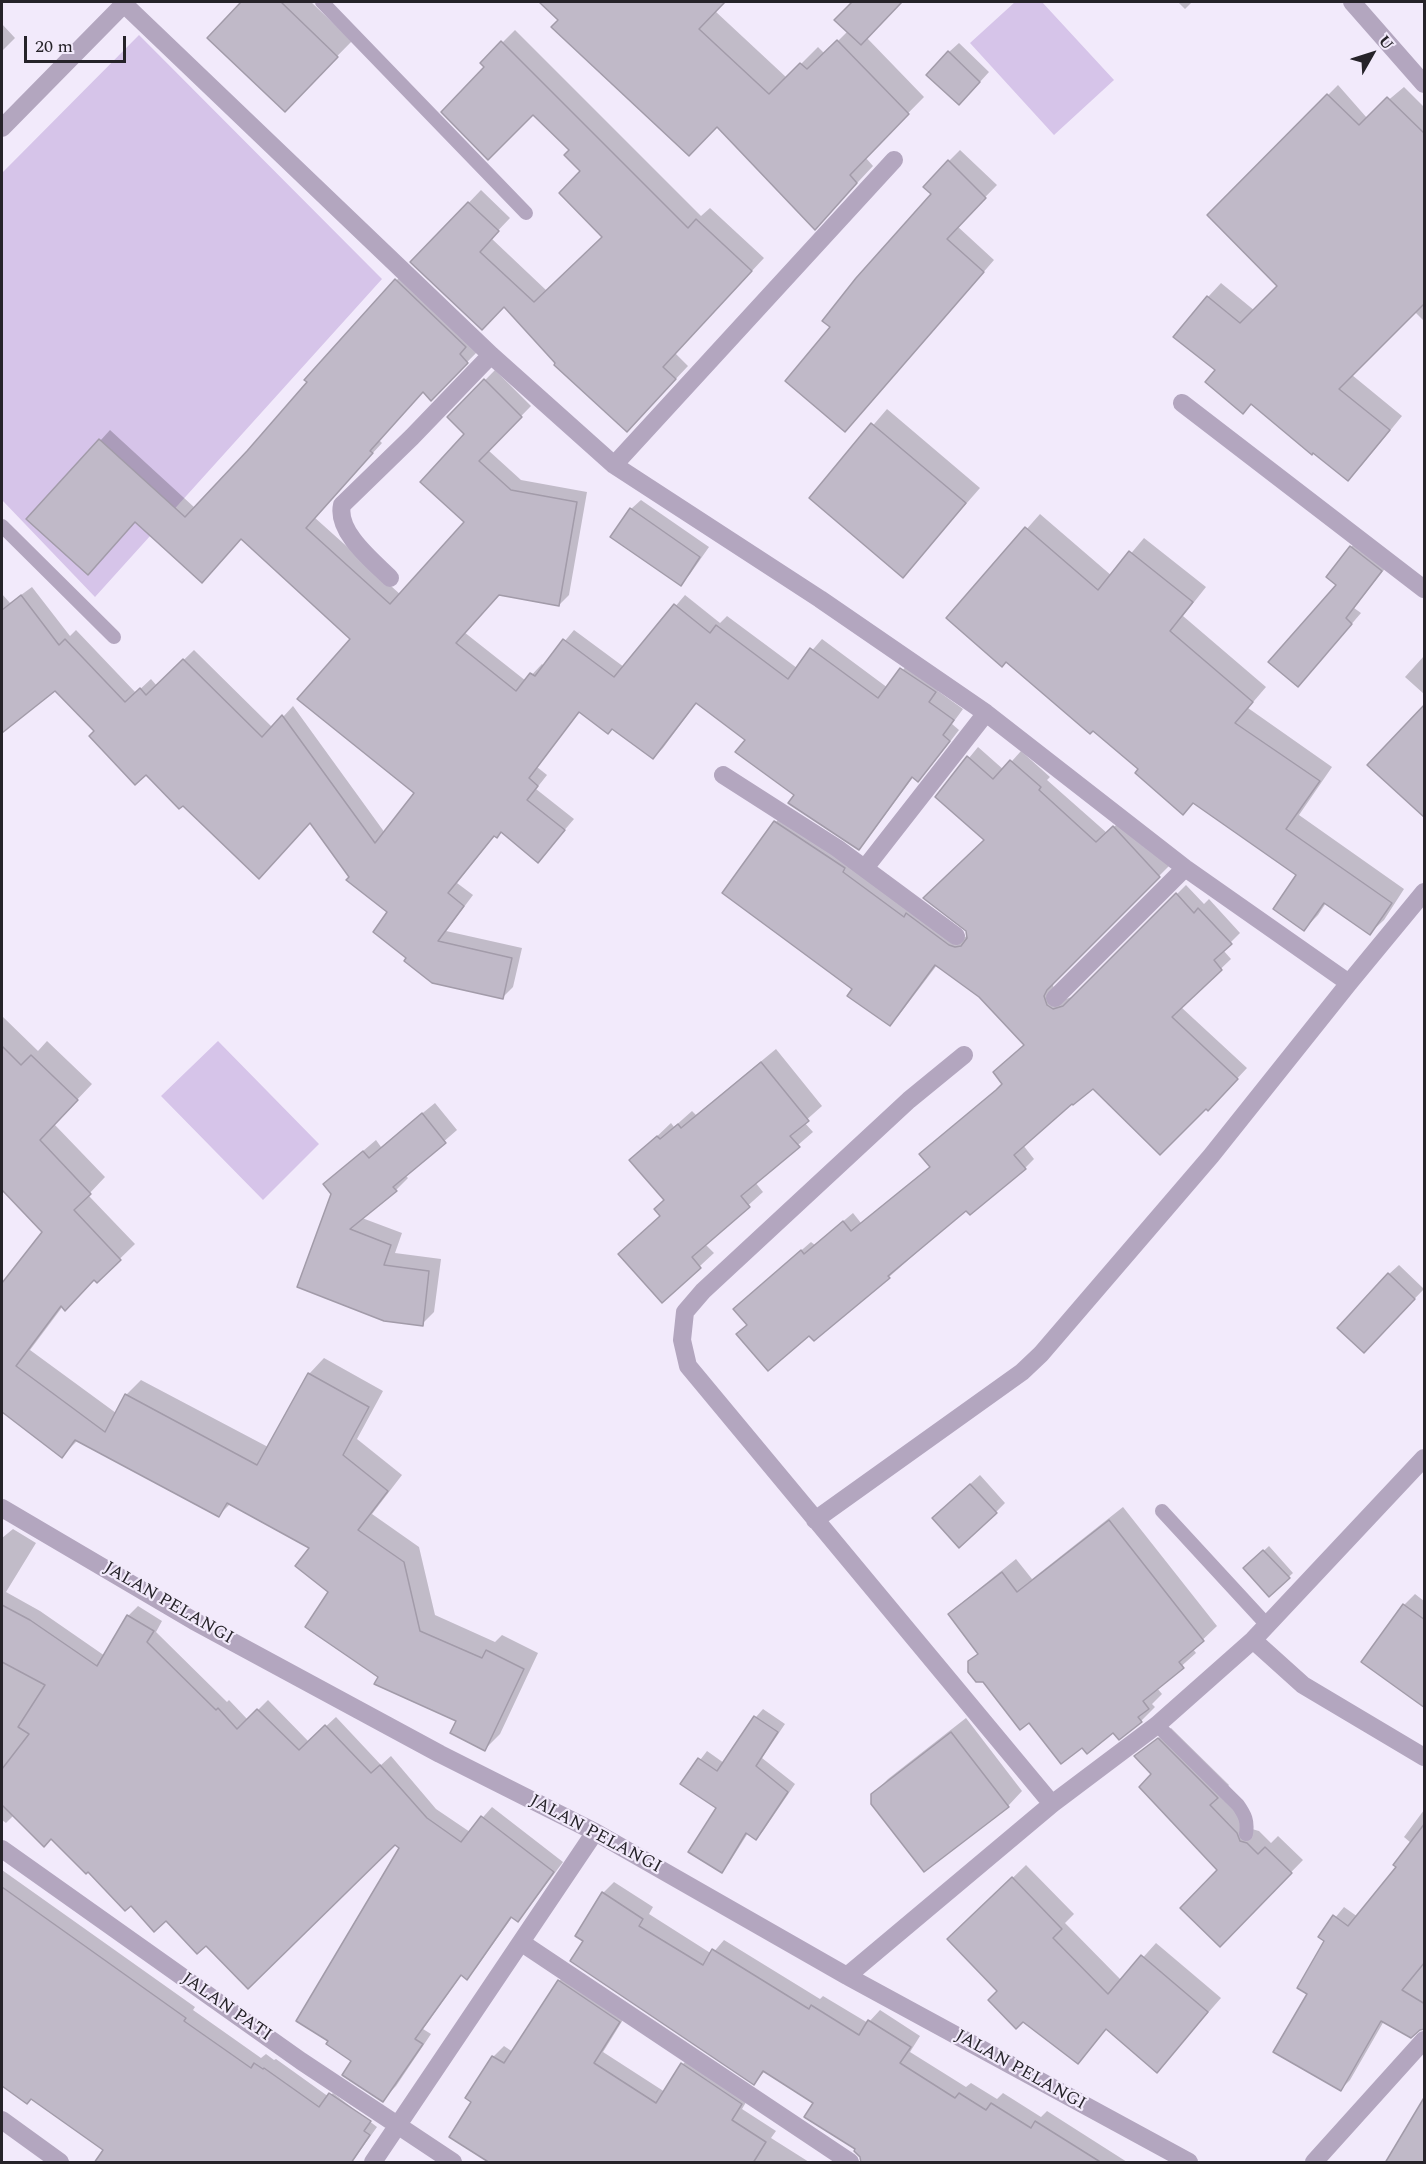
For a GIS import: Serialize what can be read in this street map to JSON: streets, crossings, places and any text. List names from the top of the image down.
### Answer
{
  "streets": {
    "street": ["JALAN PELANGI", "JALAN PATI"]
  },
  "scale_bar": "20 m",
  "north": "top right"
}
